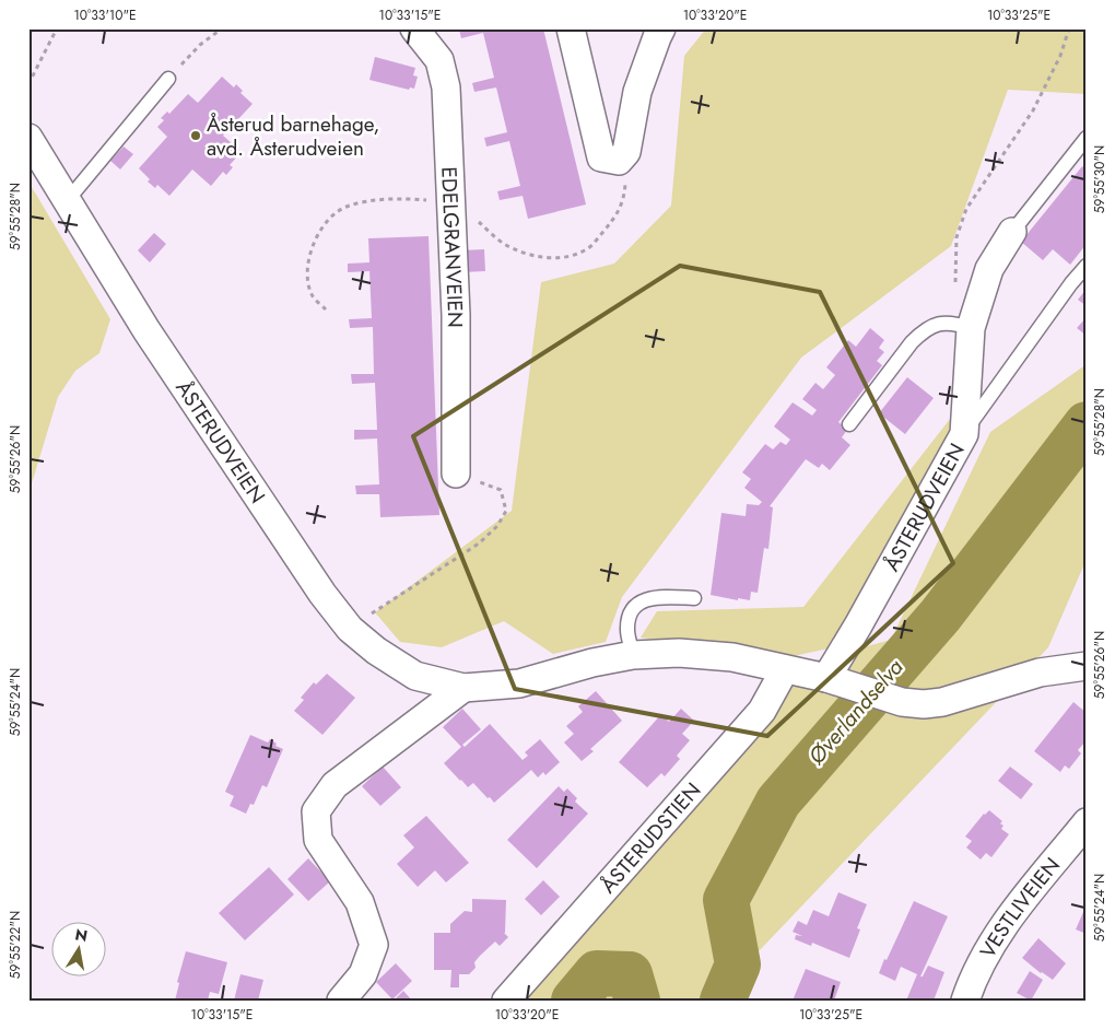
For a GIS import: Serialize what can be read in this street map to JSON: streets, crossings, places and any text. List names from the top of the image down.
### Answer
{
  "streets": {
    "street": [
      "EDELGRANVEIEN",
      "ÅSTERUDVEIEN",
      "ÅSTERUDSTIEN",
      "VESTLIVEIEN"
    ]
  },
  "crossings": [
    ["ÅSTERUDVEIEN", "ÅSTERUDSTIEN"]
  ],
  "water": ["Øverlandselva"],
  "places": ["Åsterud barnehage, avd. Åsterudveien"],
  "north": "top",
  "coordinates": [
    "10°33'10\"E",
    "10°33'15\"E",
    "10°33'20\"E",
    "10°33'25\"E",
    "59°55'30\"N",
    "59°55'28\"N",
    "59°55'26\"N",
    "59°55'24\"N",
    "59°55'22\"N"
  ]
}
